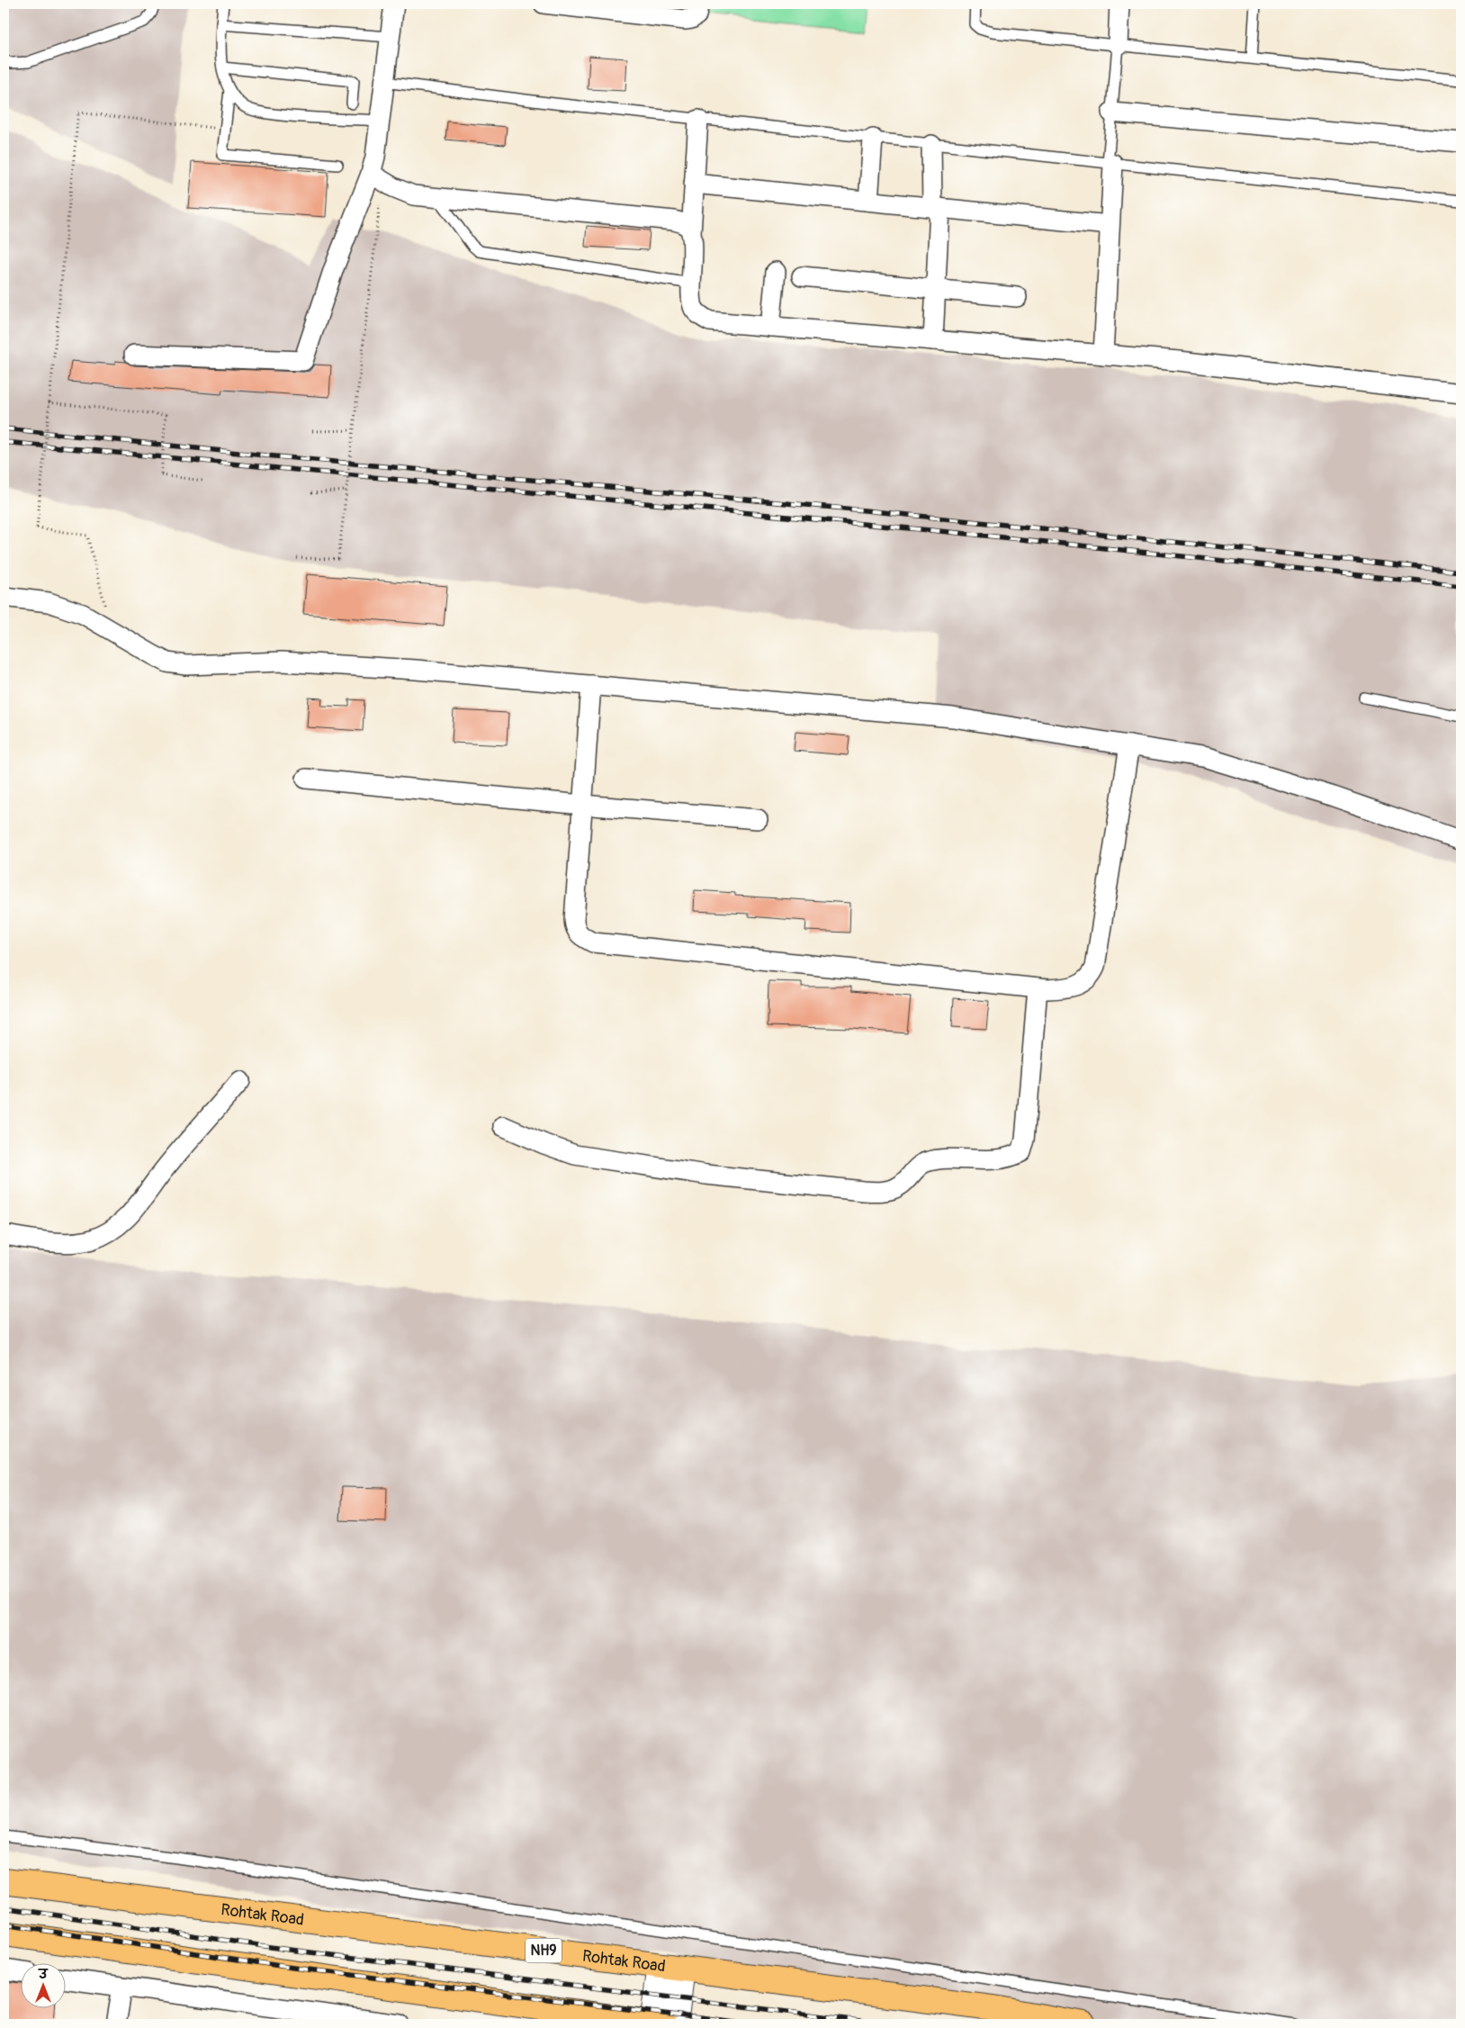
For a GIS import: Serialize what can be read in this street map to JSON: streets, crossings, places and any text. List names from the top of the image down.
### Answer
{
  "streets": {
    "main road": ["Rohtak Road", "NH9"]
  },
  "north": "top"
}
